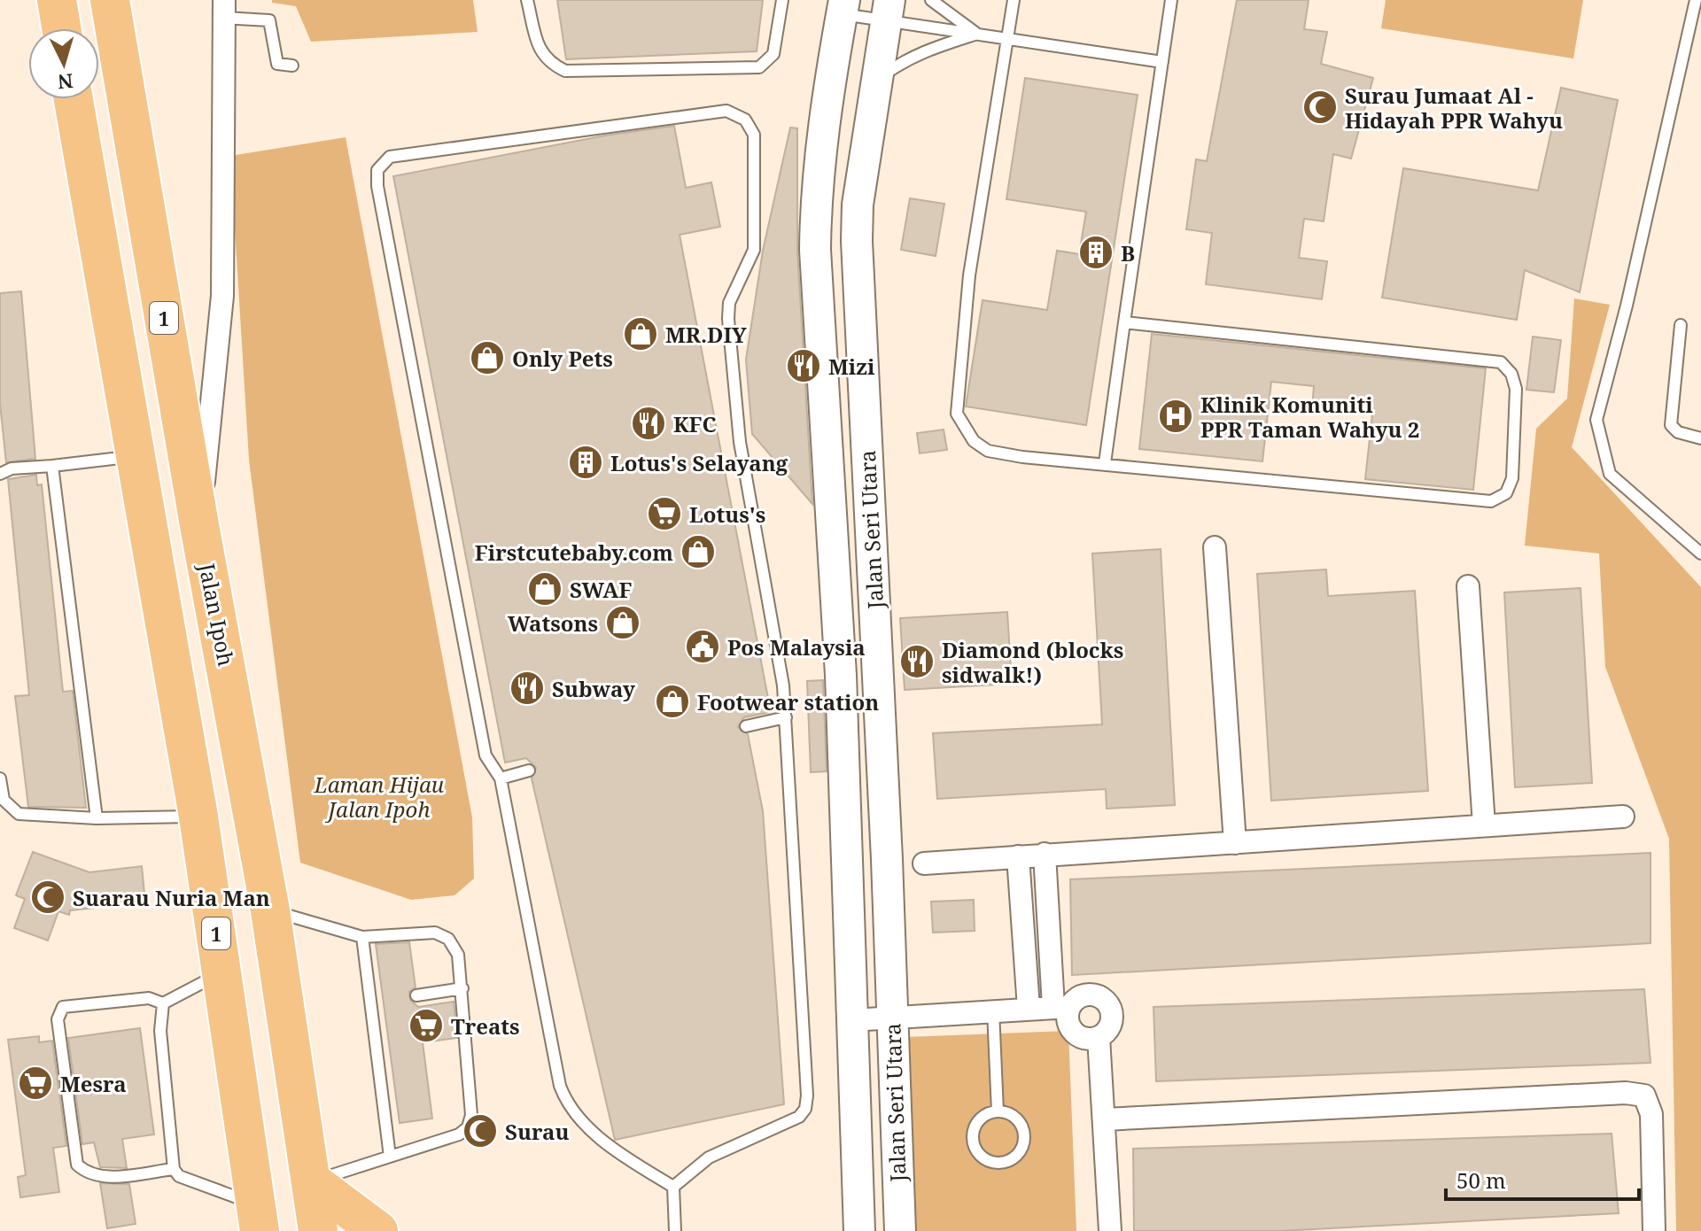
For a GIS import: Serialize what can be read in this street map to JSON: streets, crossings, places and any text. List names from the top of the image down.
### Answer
{
  "streets": {
    "highway": ["1", "Jalan Ipoh"],
    "street": ["Jalan Seri Utara"]
  },
  "parks": ["Laman Hijau Jalan Ipoh"],
  "places": {
    "mosque": ["Surau Jumaat Al - Hidayah PPR Wahyu", "Suarau Nuria Man", "Surau"],
    "building": ["B", "Lotus's Selayang"],
    "shop": [
      "MR.DIY",
      "Only Pets",
      "Firstcutebaby.com",
      "SWAF",
      "Watsons",
      "Footwear station"
    ],
    "restaurant": [
      "Mizi",
      "KFC",
      "Diamond (blocks sidwalk!)",
      "Subway"
    ],
    "hospital": ["Klinik Komuniti PPR Taman Wahyu 2"],
    "supermarket": ["Lotus's", "Treats", "Mesra"],
    "public building": ["Pos Malaysia"]
  },
  "scale_bar": "50 m",
  "north": "bottom"
}
